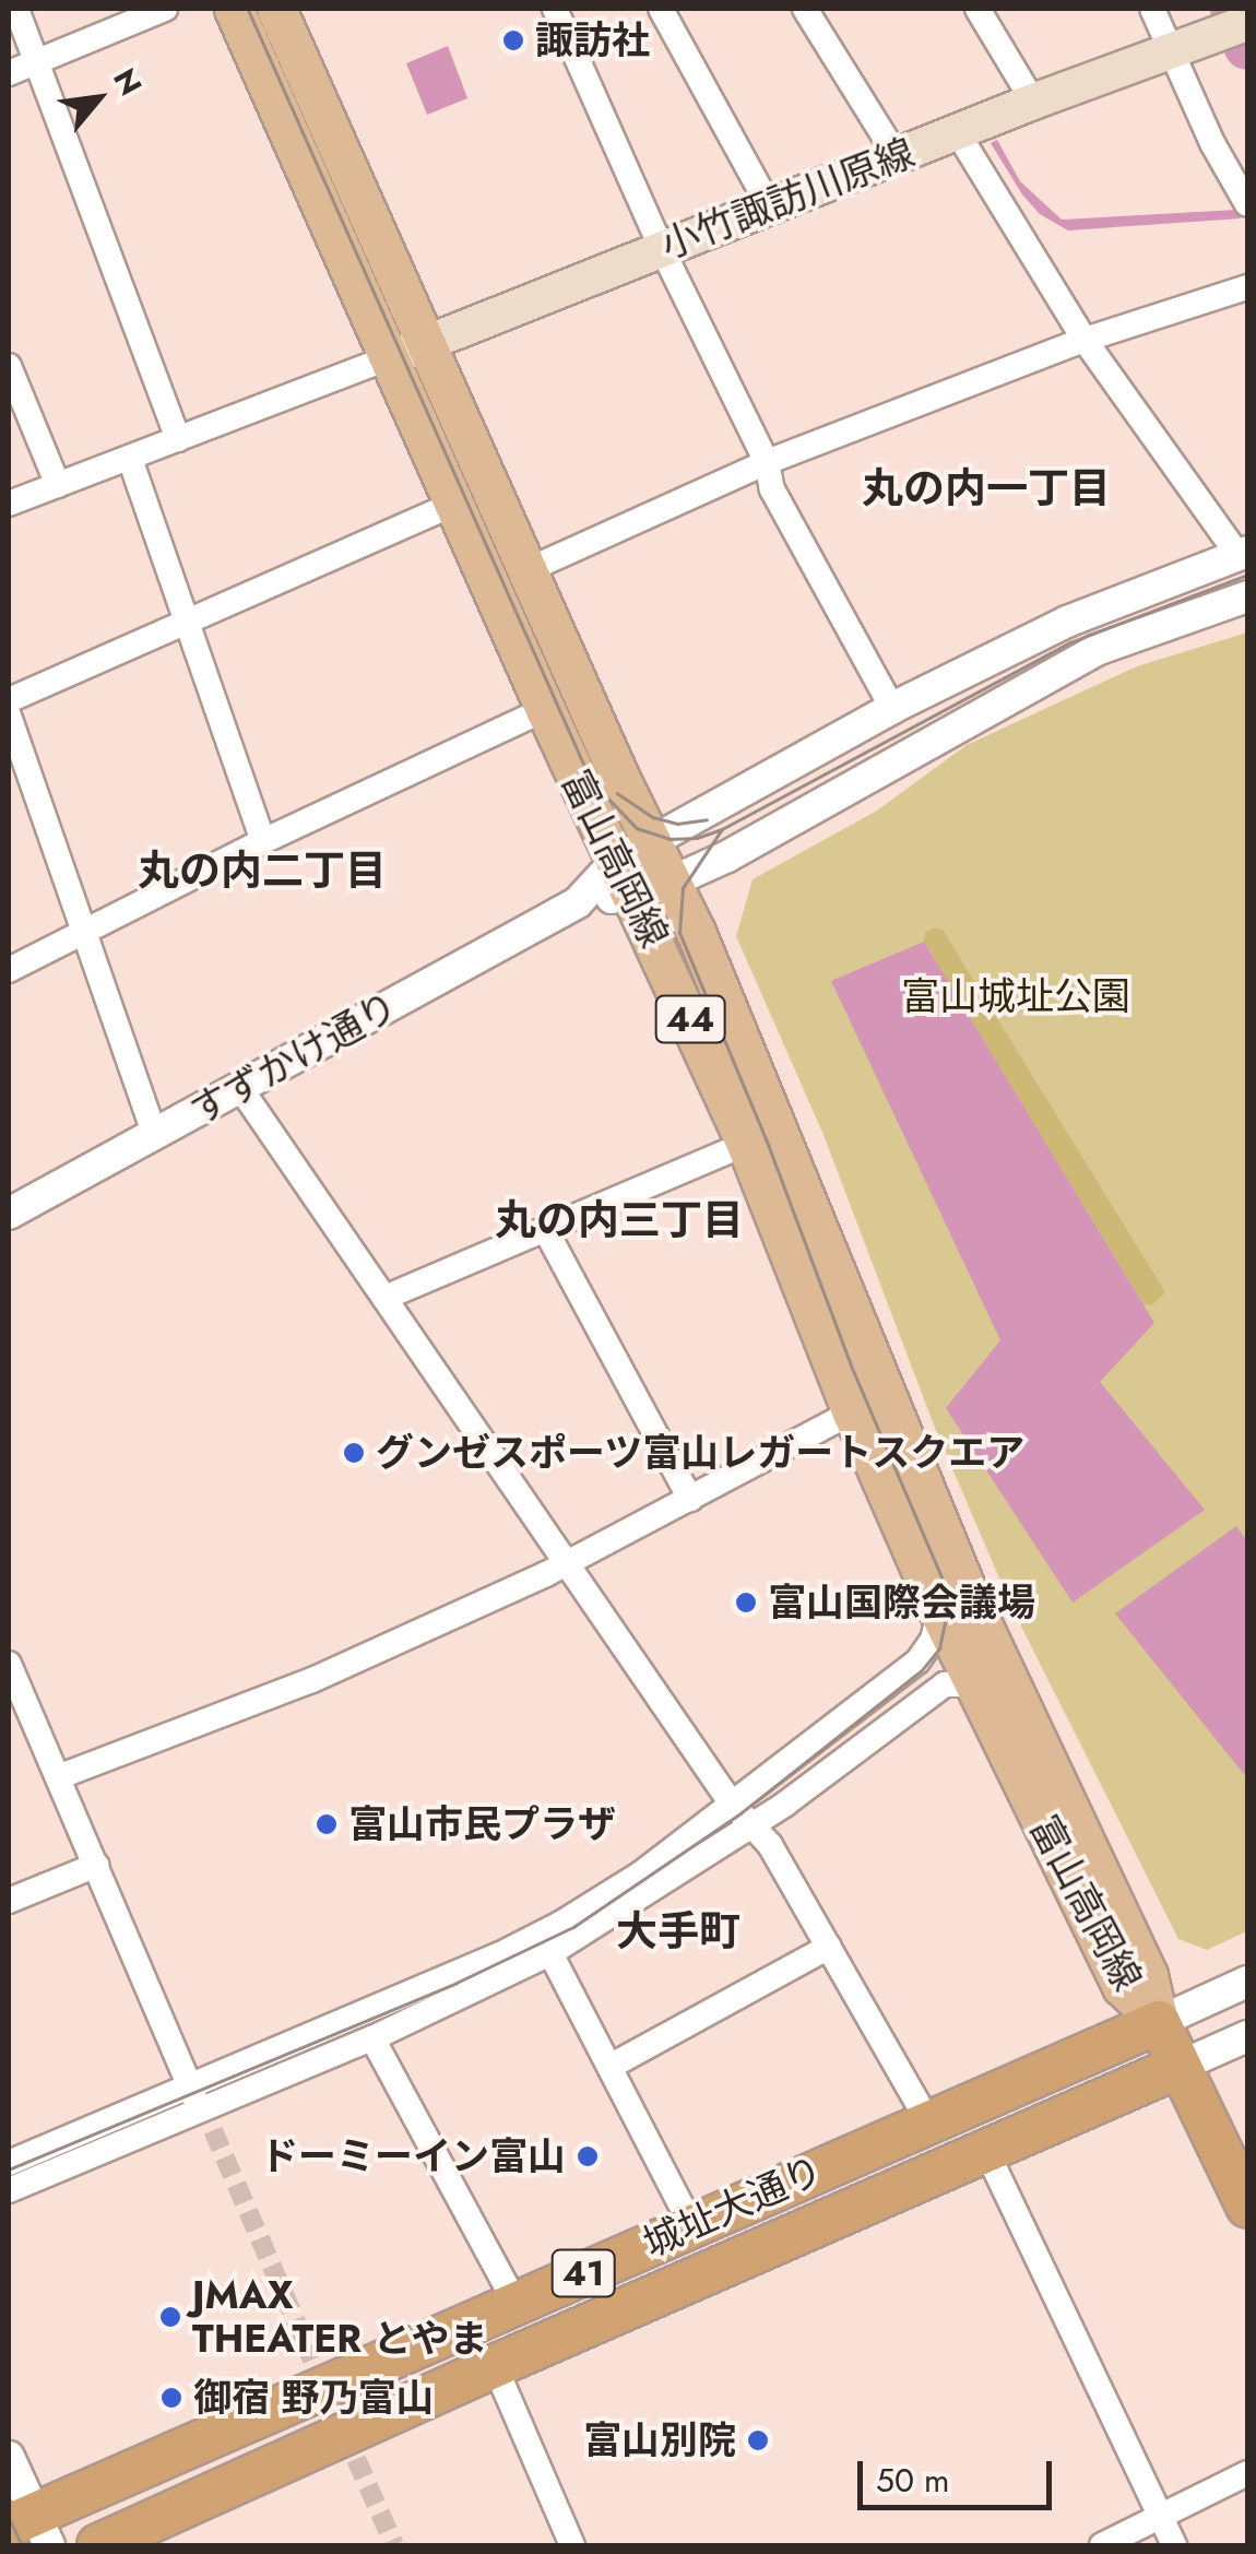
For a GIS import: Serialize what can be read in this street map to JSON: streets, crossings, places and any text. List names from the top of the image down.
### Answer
{
  "streets": {
    "highway": ["城址大通り", "41"],
    "main road": ["小竹諏訪川原線", "富山高岡線", "44"],
    "street": ["すずかけ通り"]
  },
  "crossings": [
    ["小竹諏訪川原線", "富山高岡線"],
    ["富山高岡線", "すずかけ通り"],
    ["富山高岡線", "城址大通り"]
  ],
  "districts": [
    "丸の内一丁目",
    "丸の内二丁目",
    "丸の内三丁目",
    "大手町"
  ],
  "parks": ["富山城址公園"],
  "places": [
    "諏訪社",
    "グンゼスポーツ富山レガートスクエア",
    "富山国際会議場",
    "富山市民プラザ",
    "ドーミーイン富山",
    "JMAX THEATER とやま",
    "御宿 野乃富山",
    "富山別院"
  ],
  "scale_bar": "50 m",
  "north": "top right"
}
